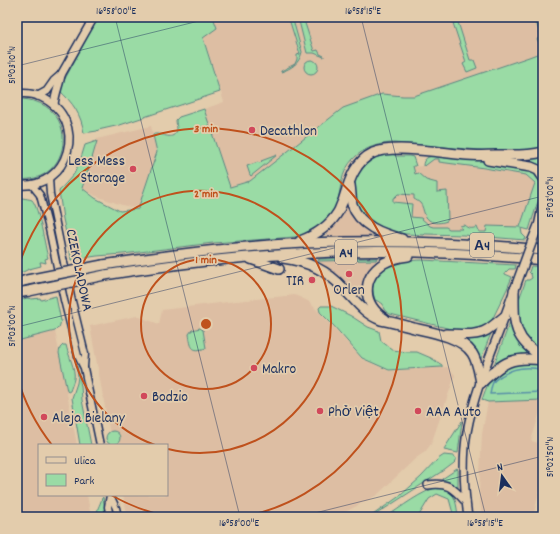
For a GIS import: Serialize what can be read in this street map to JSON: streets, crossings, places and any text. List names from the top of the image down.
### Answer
{
  "streets": {
    "highway": ["А4", "A4"],
    "street": ["CZEKOLADOWA"]
  },
  "places": [
    "Decathlon",
    "Less Mess Storage",
    "Orlen",
    "TIR",
    "Makro",
    "Bodzio",
    "Phở Việt",
    "AAA Auto",
    "Aleja Bielany"
  ],
  "legend": ["Ulica", "Park"],
  "north": "top",
  "coordinates": [
    "16°58'00\"E",
    "16°58'15\"E",
    "51°03'10\"N",
    "51°03'00\"N",
    "51°02'50\"N"
  ],
  "rings": ["3 min", "2 min", "1 min"]
}
